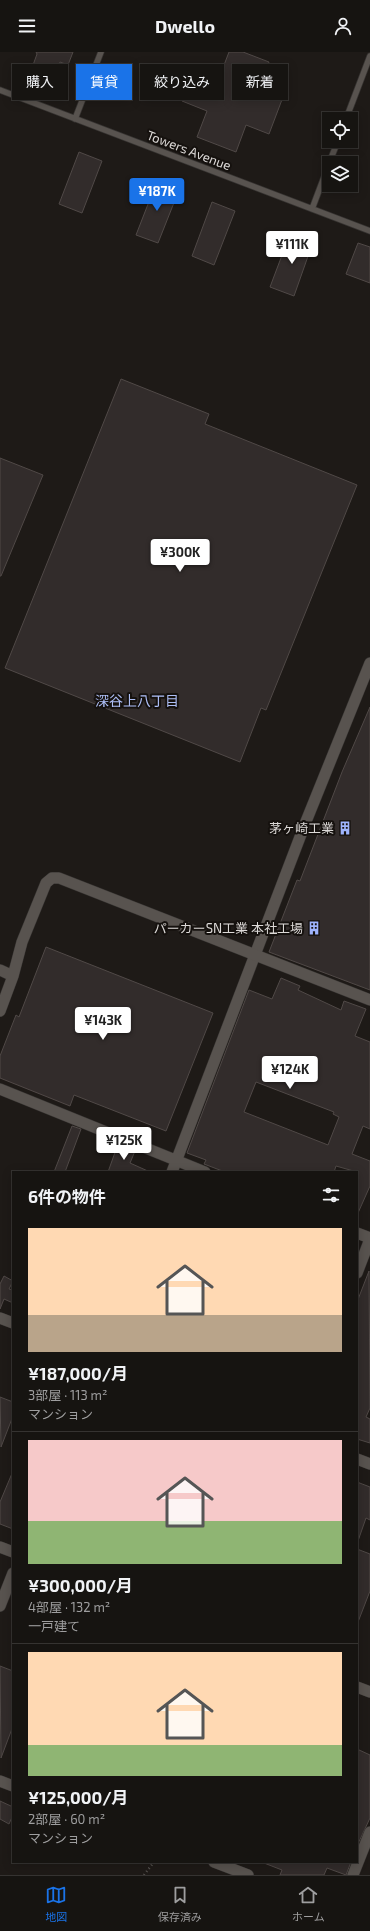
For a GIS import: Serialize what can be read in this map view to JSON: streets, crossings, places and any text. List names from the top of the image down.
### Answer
{
  "streets": {
    "lane": ["Towers Avenue"]
  },
  "districts": ["深谷上八丁目"],
  "places": {
    "building": ["茅ヶ崎工業", "パーカーSN工業 本社工場"]
  },
  "page": {
    "header": "Dwello",
    "chip": [
      "購入",
      "賃貸",
      "絞り込み",
      "新着"
    ],
    "price": [
      "¥187K",
      "¥111K",
      "¥300K",
      "¥143K",
      "¥124K",
      "¥125K"
    ],
    "heading": "6件の物件",
    "list": [
      {
        "name": "¥187,000/月",
        "note": "3部屋 · 113 m² · マンション"
      },
      {
        "name": "¥300,000/月",
        "note": "4部屋 · 132 m² · 一戸建て"
      },
      {
        "name": "¥125,000/月",
        "note": "2部屋 · 60 m² · マンション"
      }
    ],
    "tabs": ["地図", "保存済み", "ホーム"]
  }
}
